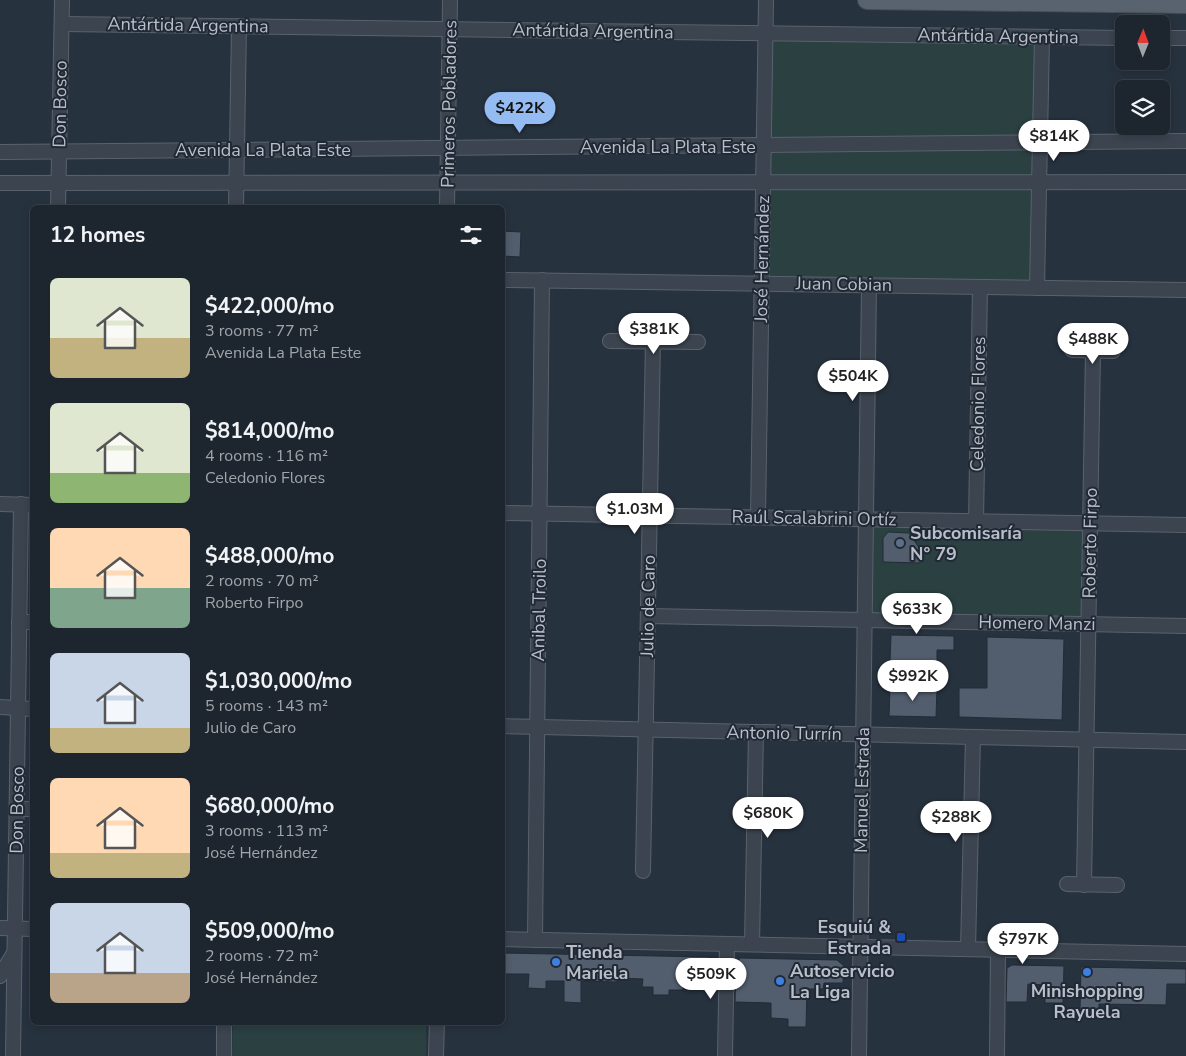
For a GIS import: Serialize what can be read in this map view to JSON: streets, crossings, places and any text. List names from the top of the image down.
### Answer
{
  "streets": {
    "street": [
      "Antártida Argentina",
      "Don Bosco",
      "Primeros Pobladores",
      "Avenida La Plata Este",
      "José Hernández",
      "Juan Cobian",
      "Celedonio Flores",
      "Raúl Scalabrini Ortíz",
      "Roberto Firpo",
      "Julio de Caro",
      "Anibal Troilo",
      "Homero Manzi",
      "Antonio Turrín",
      "Manuel Estrada"
    ]
  },
  "crossings": [
    ["Antártida Argentina", "Don Bosco"],
    ["Antártida Argentina", "Primeros Pobladores"],
    ["Antártida Argentina", "José Hernández"],
    ["Don Bosco", "Avenida La Plata Este"],
    ["Primeros Pobladores", "Avenida La Plata Este"],
    ["Avenida La Plata Este", "José Hernández"],
    ["José Hernández", "Juan Cobian"],
    ["José Hernández", "Raúl Scalabrini Ortíz"],
    ["Juan Cobian", "Celedonio Flores"],
    ["Juan Cobian", "Anibal Troilo"],
    ["Juan Cobian", "Manuel Estrada"],
    ["Celedonio Flores", "Raúl Scalabrini Ortíz"],
    ["Raúl Scalabrini Ortíz", "Roberto Firpo"],
    ["Raúl Scalabrini Ortíz", "Julio de Caro"],
    ["Raúl Scalabrini Ortíz", "Anibal Troilo"],
    ["Raúl Scalabrini Ortíz", "Manuel Estrada"],
    ["Roberto Firpo", "Homero Manzi"],
    ["Roberto Firpo", "Antonio Turrín"],
    ["Julio de Caro", "Homero Manzi"],
    ["Julio de Caro", "Antonio Turrín"],
    ["Anibal Troilo", "Antonio Turrín"],
    ["Homero Manzi", "Manuel Estrada"],
    ["Antonio Turrín", "Manuel Estrada"]
  ],
  "places": {
    "other": [
      "Subcomisaría N° 79",
      "Tienda Mariela",
      "Minishopping Rayuela",
      "Autoservicio La Liga"
    ],
    "transit": ["Esquiú & Estrada"]
  },
  "north": "top",
  "page": {
    "price": [
      "$422K",
      "$814K",
      "$381K",
      "$488K",
      "$504K",
      "$1.03M",
      "$633K",
      "$992K",
      "$680K",
      "$288K",
      "$797K",
      "$509K"
    ],
    "heading": "12 homes",
    "list": [
      {
        "name": "$422,000/mo",
        "note": "3 rooms · 77 m² · Avenida La Plata Este"
      },
      {
        "name": "$814,000/mo",
        "note": "4 rooms · 116 m² · Celedonio Flores"
      },
      {
        "name": "$488,000/mo",
        "note": "2 rooms · 70 m² · Roberto Firpo"
      },
      {
        "name": "$1,030,000/mo",
        "note": "5 rooms · 143 m² · Julio de Caro"
      },
      {
        "name": "$680,000/mo",
        "note": "3 rooms · 113 m² · José Hernández"
      },
      {
        "name": "$509,000/mo",
        "note": "2 rooms · 72 m² · José Hernández"
      }
    ]
  }
}
